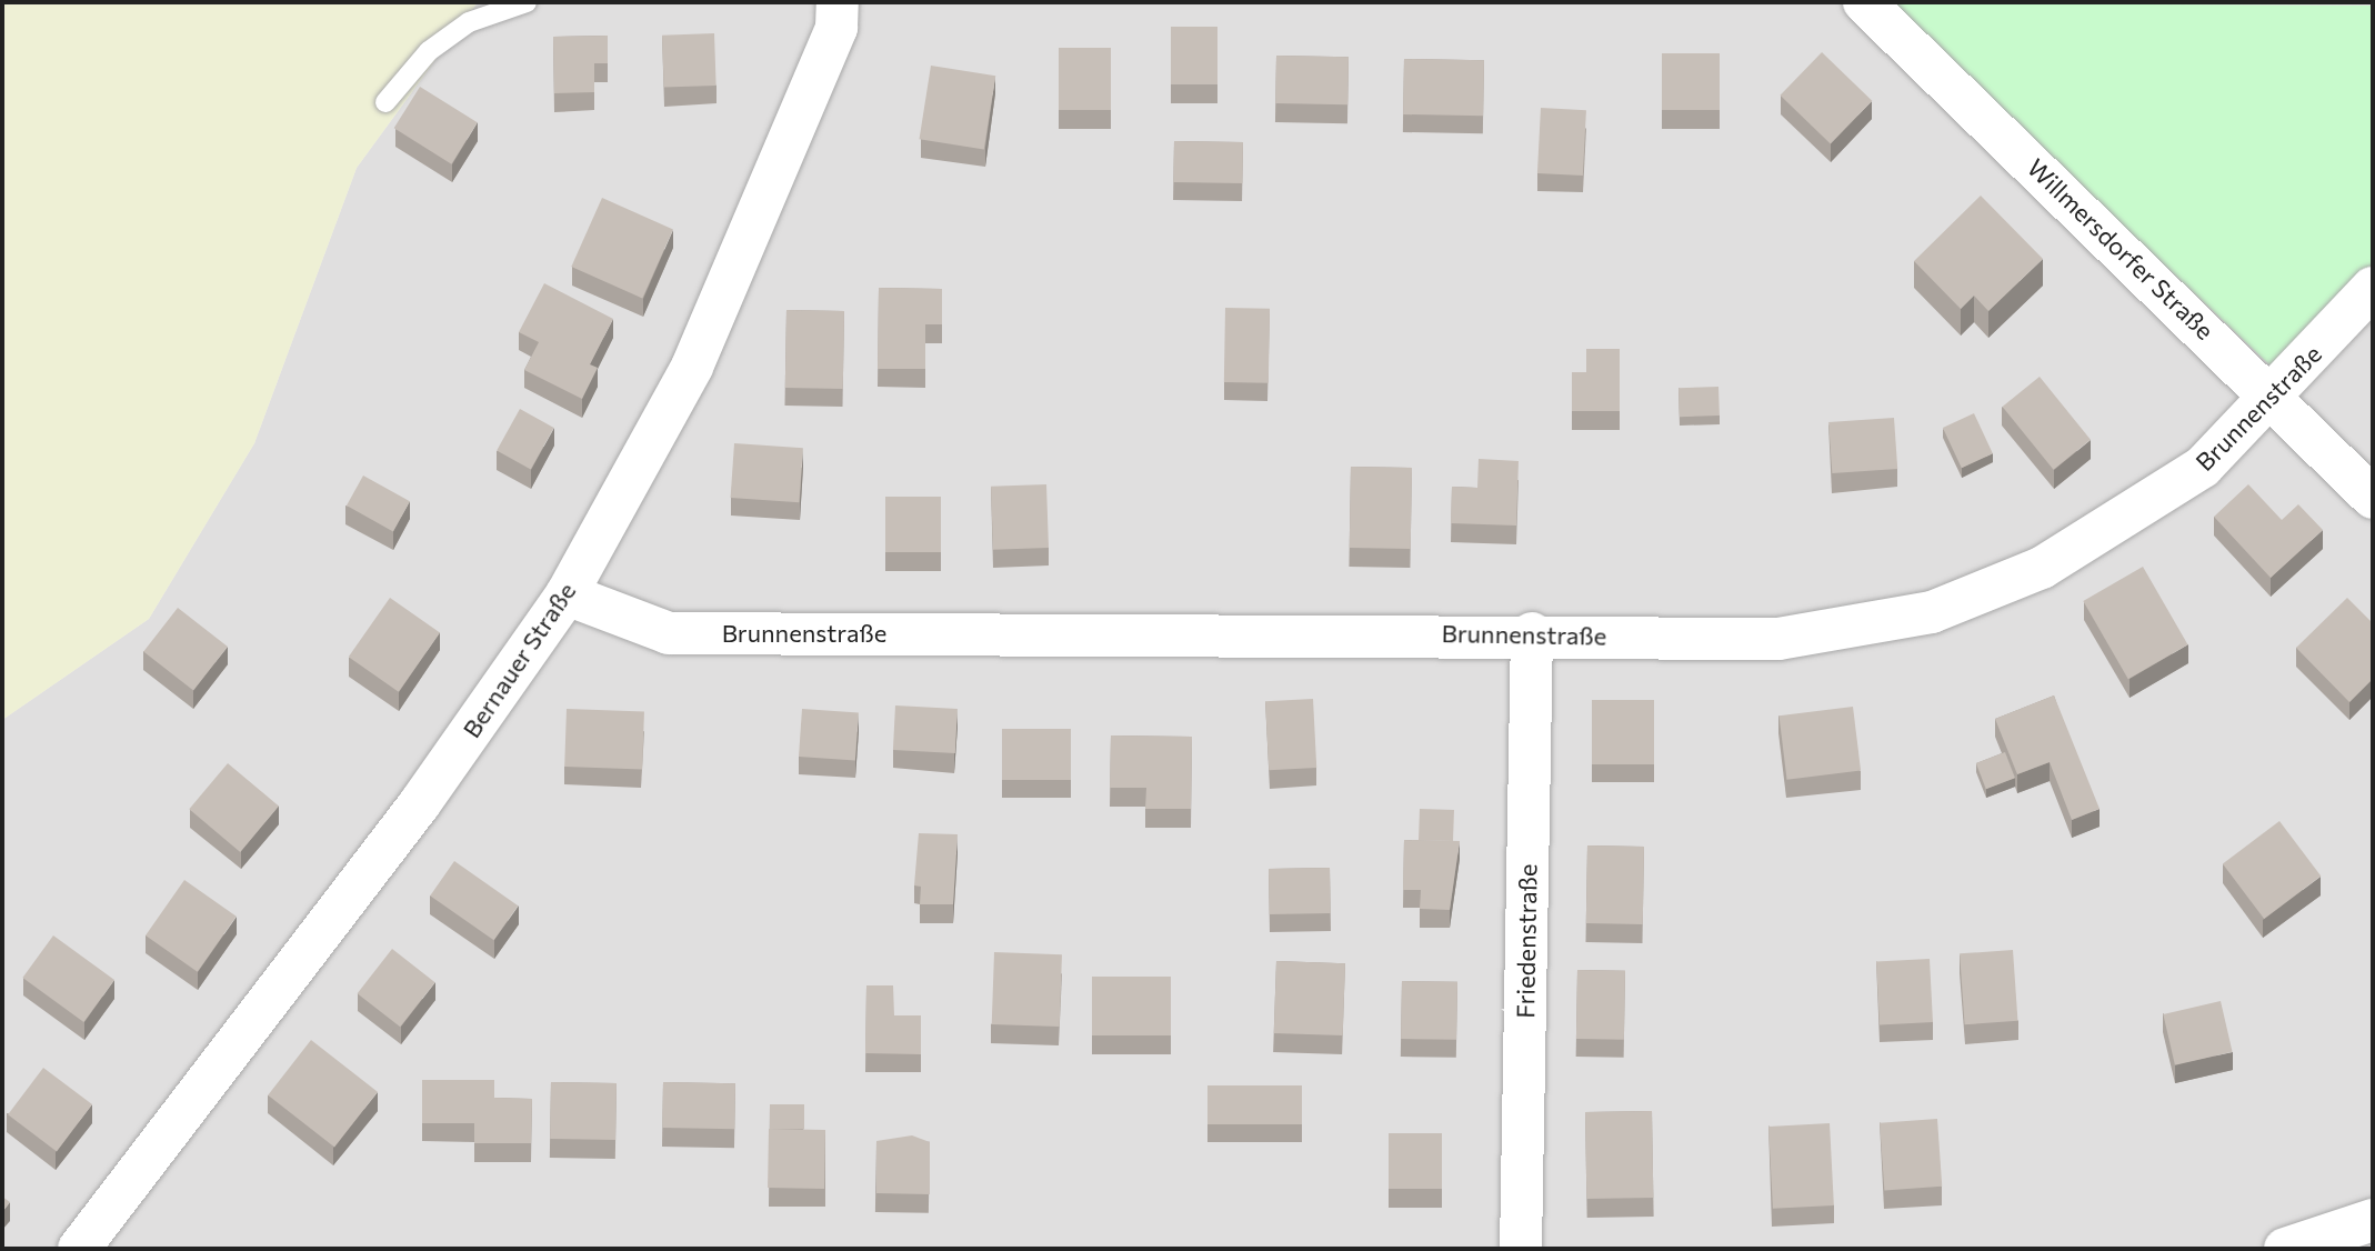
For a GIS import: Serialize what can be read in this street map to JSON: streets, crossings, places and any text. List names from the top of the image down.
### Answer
{
  "streets": {
    "street": [
      "Willmersdorfer Straße",
      "Brunnenstraße",
      "Bernauer Straße",
      "Friedenstraße"
    ]
  },
  "crossings": [
    ["Willmersdorfer Straße", "Brunnenstraße"],
    ["Brunnenstraße", "Bernauer Straße"],
    ["Brunnenstraße", "Friedenstraße"]
  ]
}
